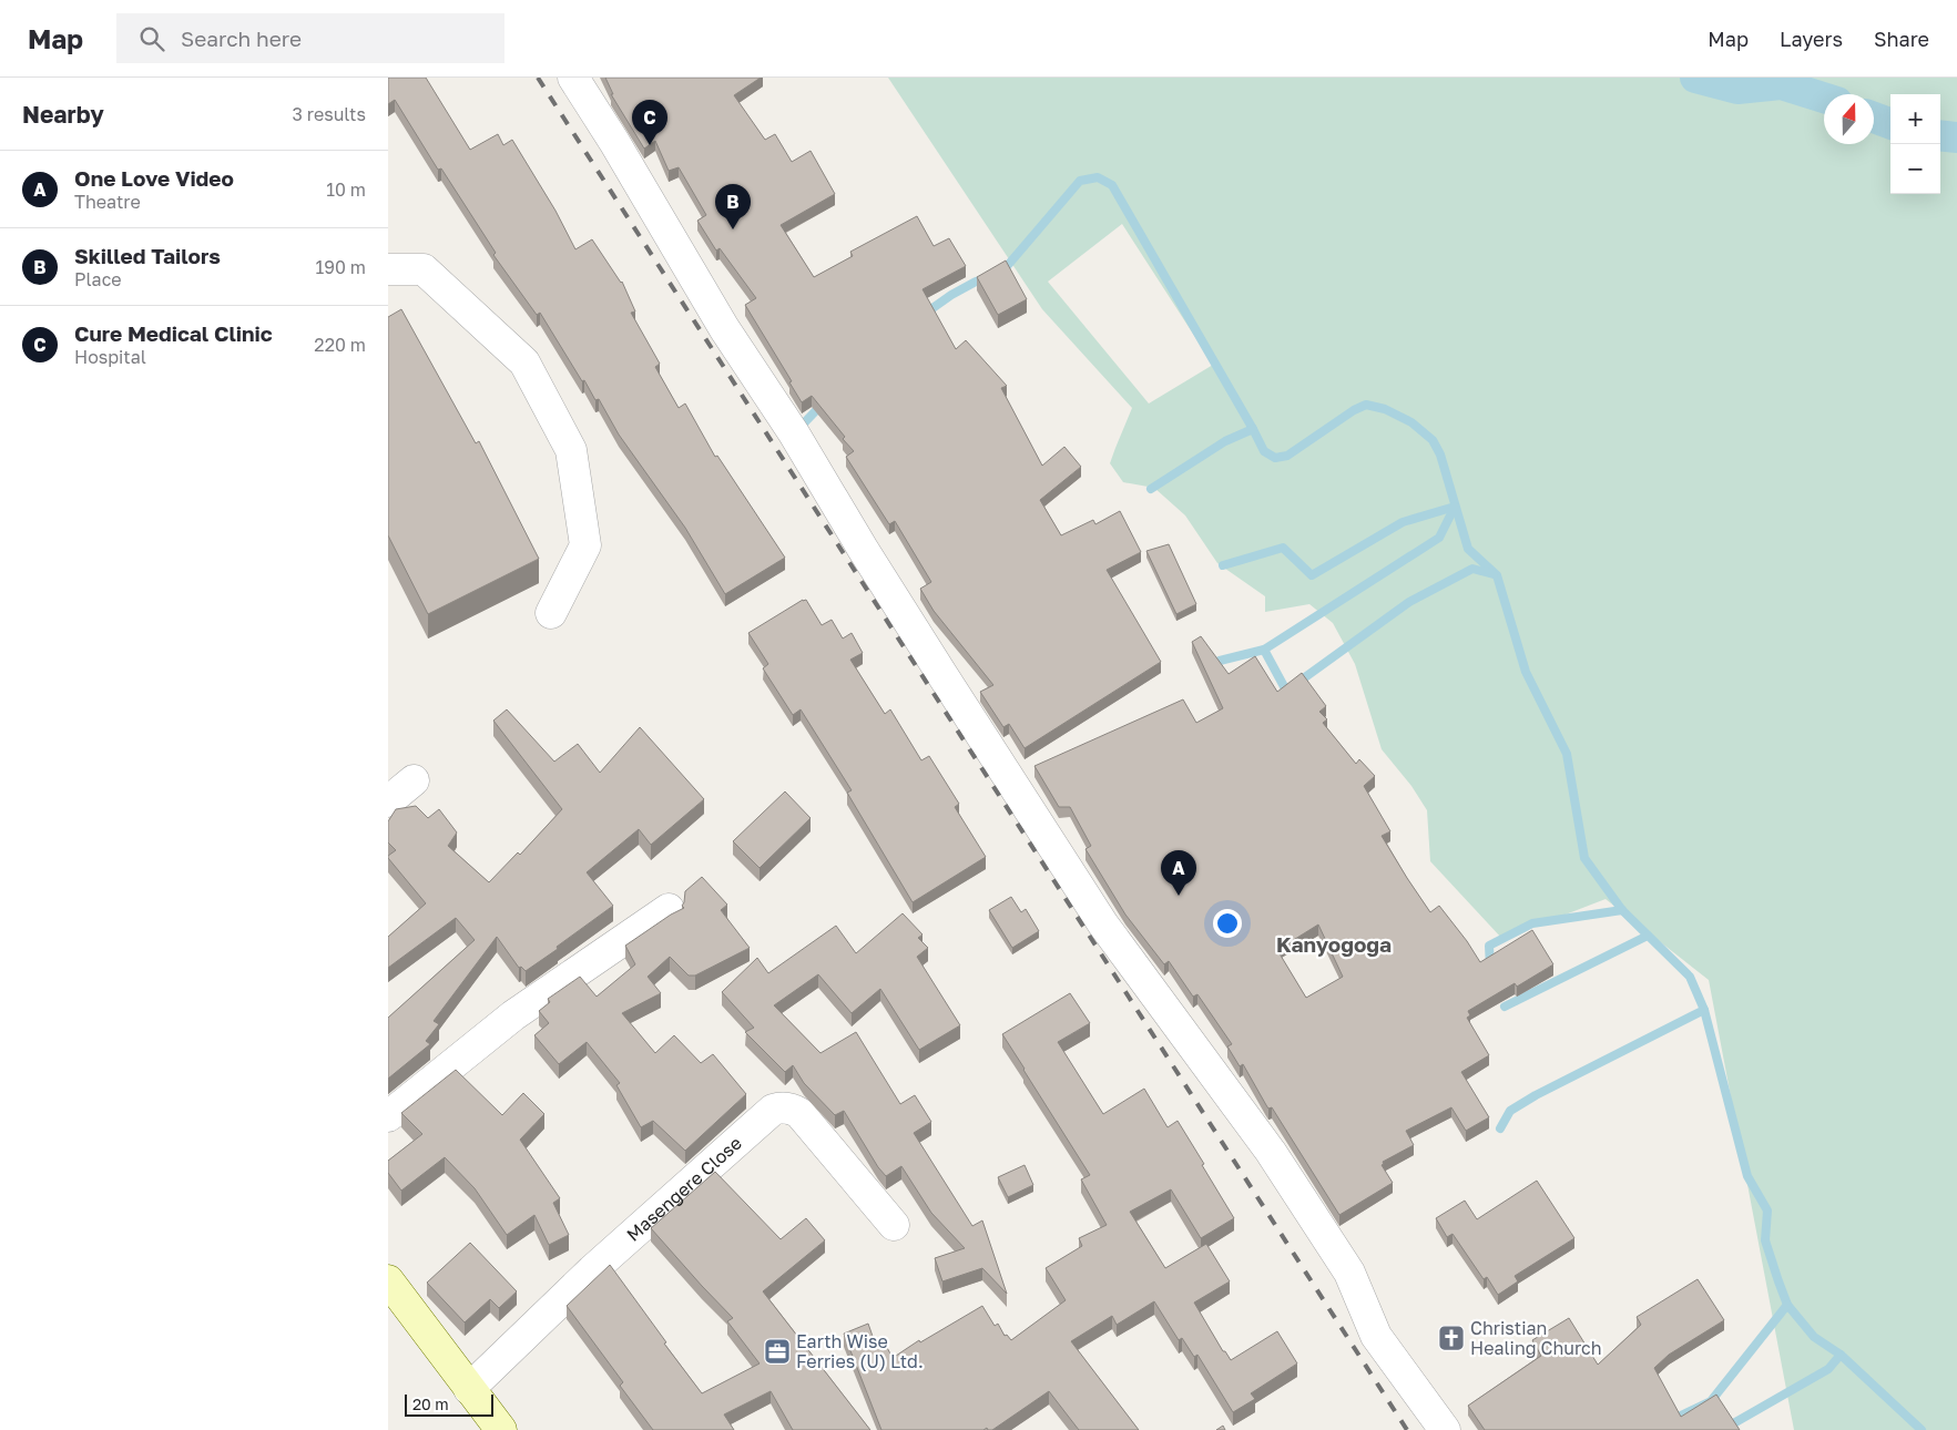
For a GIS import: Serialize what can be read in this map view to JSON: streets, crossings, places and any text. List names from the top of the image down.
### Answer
{
  "streets": {
    "street": ["Masengere Close"]
  },
  "districts": ["Kanyogoga"],
  "places": {
    "church": ["Christian Healing Church"],
    "office": ["Earth Wise Ferries (U) Ltd."]
  },
  "scale_bar": "20 m",
  "north": "top",
  "page": {
    "header": "Map",
    "search": "Search here",
    "nav": ["Map", "Layers", "Share"],
    "heading": ["Nearby", "3 results"],
    "map_buttons": ["+", "−"],
    "pins": ["C", "B", "A"],
    "list": [
      {
        "mark": "A",
        "name": "One Love Video",
        "note": "Theatre",
        "value": "10 m"
      },
      {
        "mark": "B",
        "name": "Skilled Tailors",
        "note": "Place",
        "value": "190 m"
      },
      {
        "mark": "C",
        "name": "Cure Medical Clinic",
        "note": "Hospital",
        "value": "220 m"
      }
    ],
    "scale": "20 m"
  }
}
